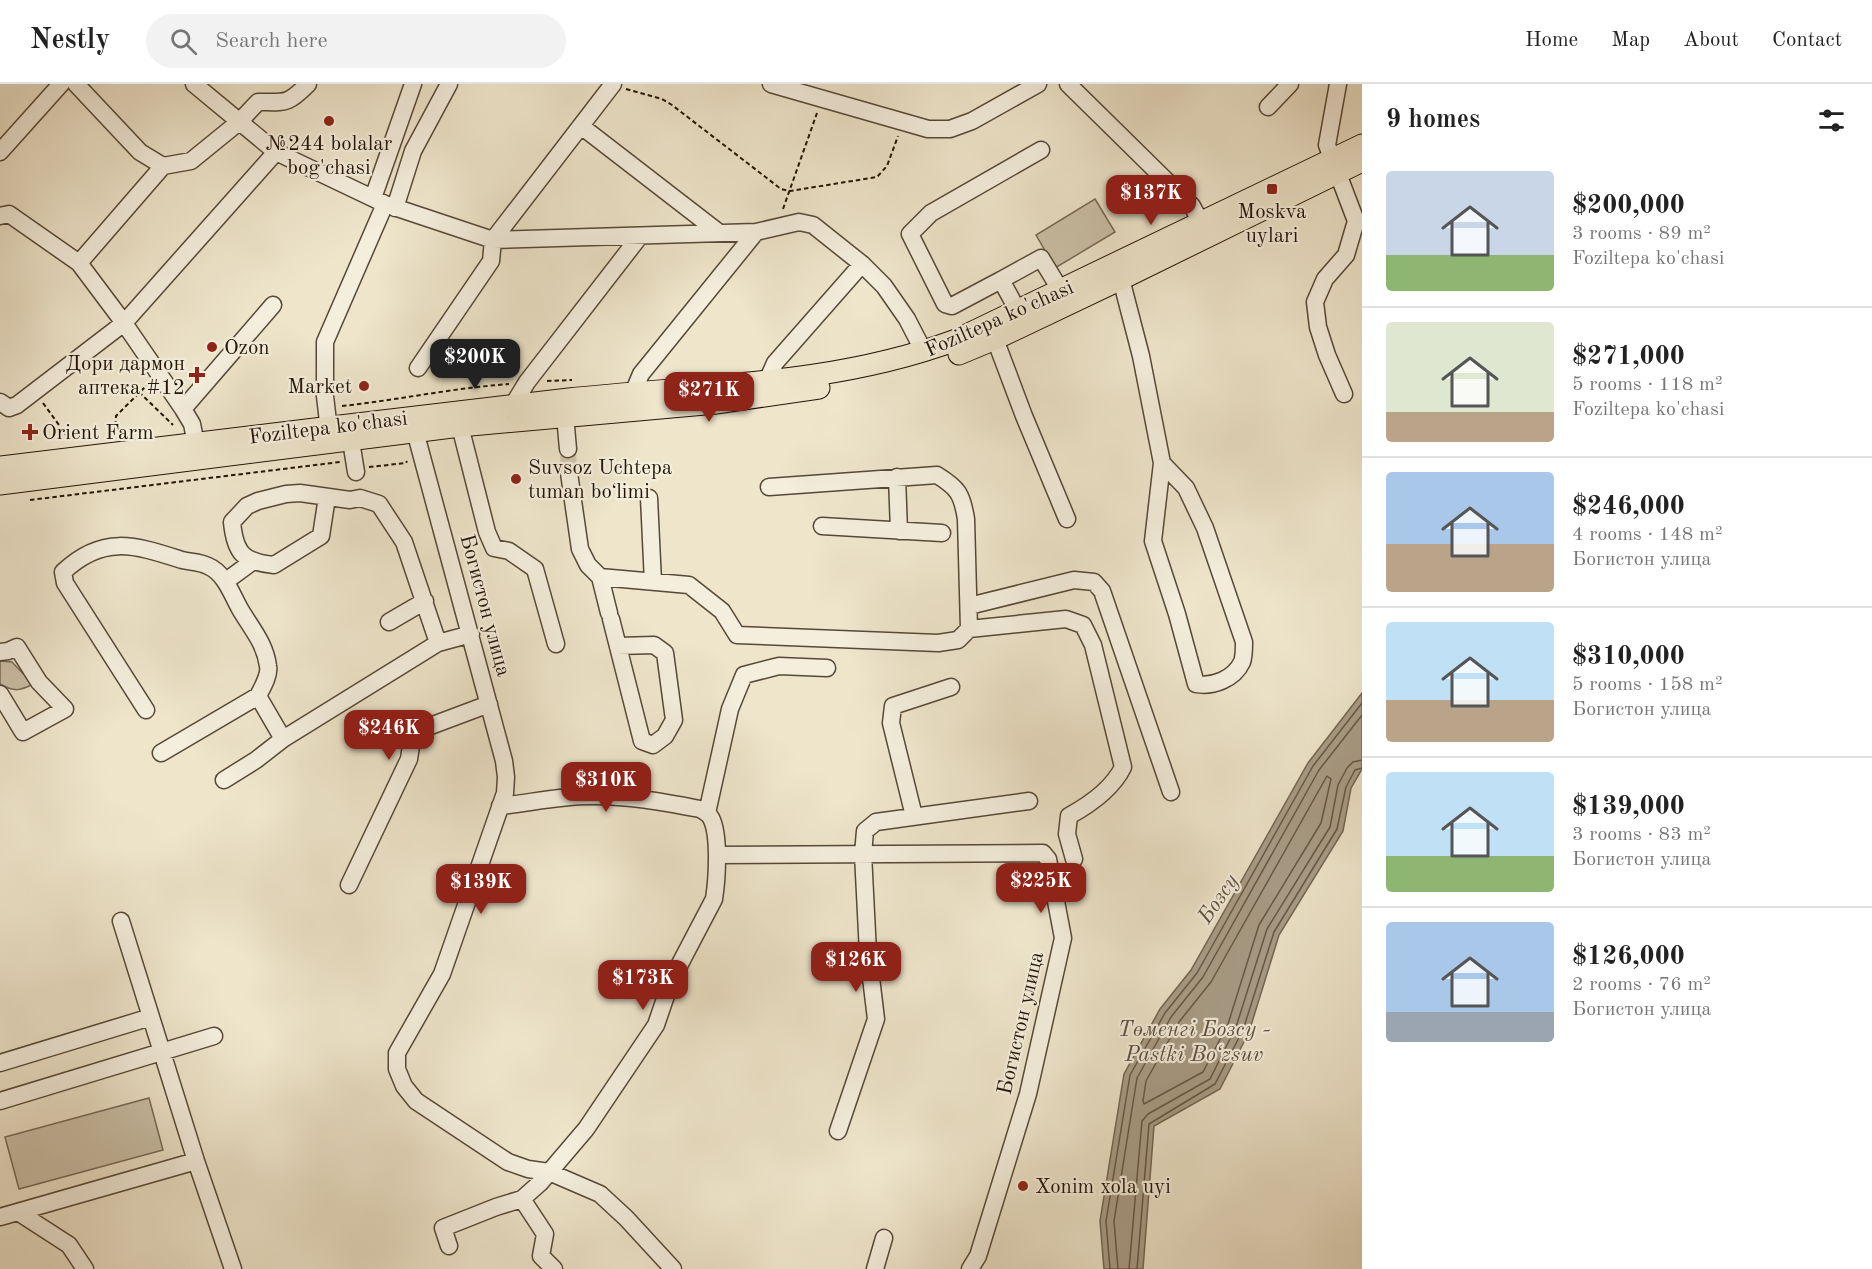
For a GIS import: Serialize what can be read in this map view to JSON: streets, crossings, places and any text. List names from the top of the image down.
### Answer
{
  "streets": {
    "main road": ["Foziltepa ko'chasi"],
    "street": ["Богистон улица"]
  },
  "crossings": [
    ["Foziltepa ko'chasi", "Богистон улица"]
  ],
  "water": ["Бозсу", "Төменгі Бозсу - Pastki Boʻzsuv"],
  "places": {
    "other": [
      "№244 bolalar bog'chasi",
      "Ozon",
      "Market",
      "Suvsoz Uchtepa tuman boʻlimi",
      "Xonim xola uyi"
    ],
    "transit": ["Moskva uylari"],
    "health": ["Дори дармон аптека #12", "Orient Farm"]
  },
  "page": {
    "header": "Nestly",
    "search": "Search here",
    "nav": [
      "Home",
      "Map",
      "About",
      "Contact"
    ],
    "heading": "9 homes",
    "list": [
      {
        "name": "$200,000",
        "note": "3 rooms · 89 m² · Foziltepa ko'chasi"
      },
      {
        "name": "$271,000",
        "note": "5 rooms · 118 m² · Foziltepa ko'chasi"
      },
      {
        "name": "$246,000",
        "note": "4 rooms · 148 m² · Богистон улица"
      },
      {
        "name": "$310,000",
        "note": "5 rooms · 158 m² · Богистон улица"
      },
      {
        "name": "$139,000",
        "note": "3 rooms · 83 m² · Богистон улица"
      },
      {
        "name": "$126,000",
        "note": "2 rooms · 76 m² · Богистон улица"
      }
    ],
    "price": [
      "$137K",
      "$200K",
      "$271K",
      "$246K",
      "$310K",
      "$225K",
      "$139K",
      "$126K",
      "$173K"
    ]
  }
}
